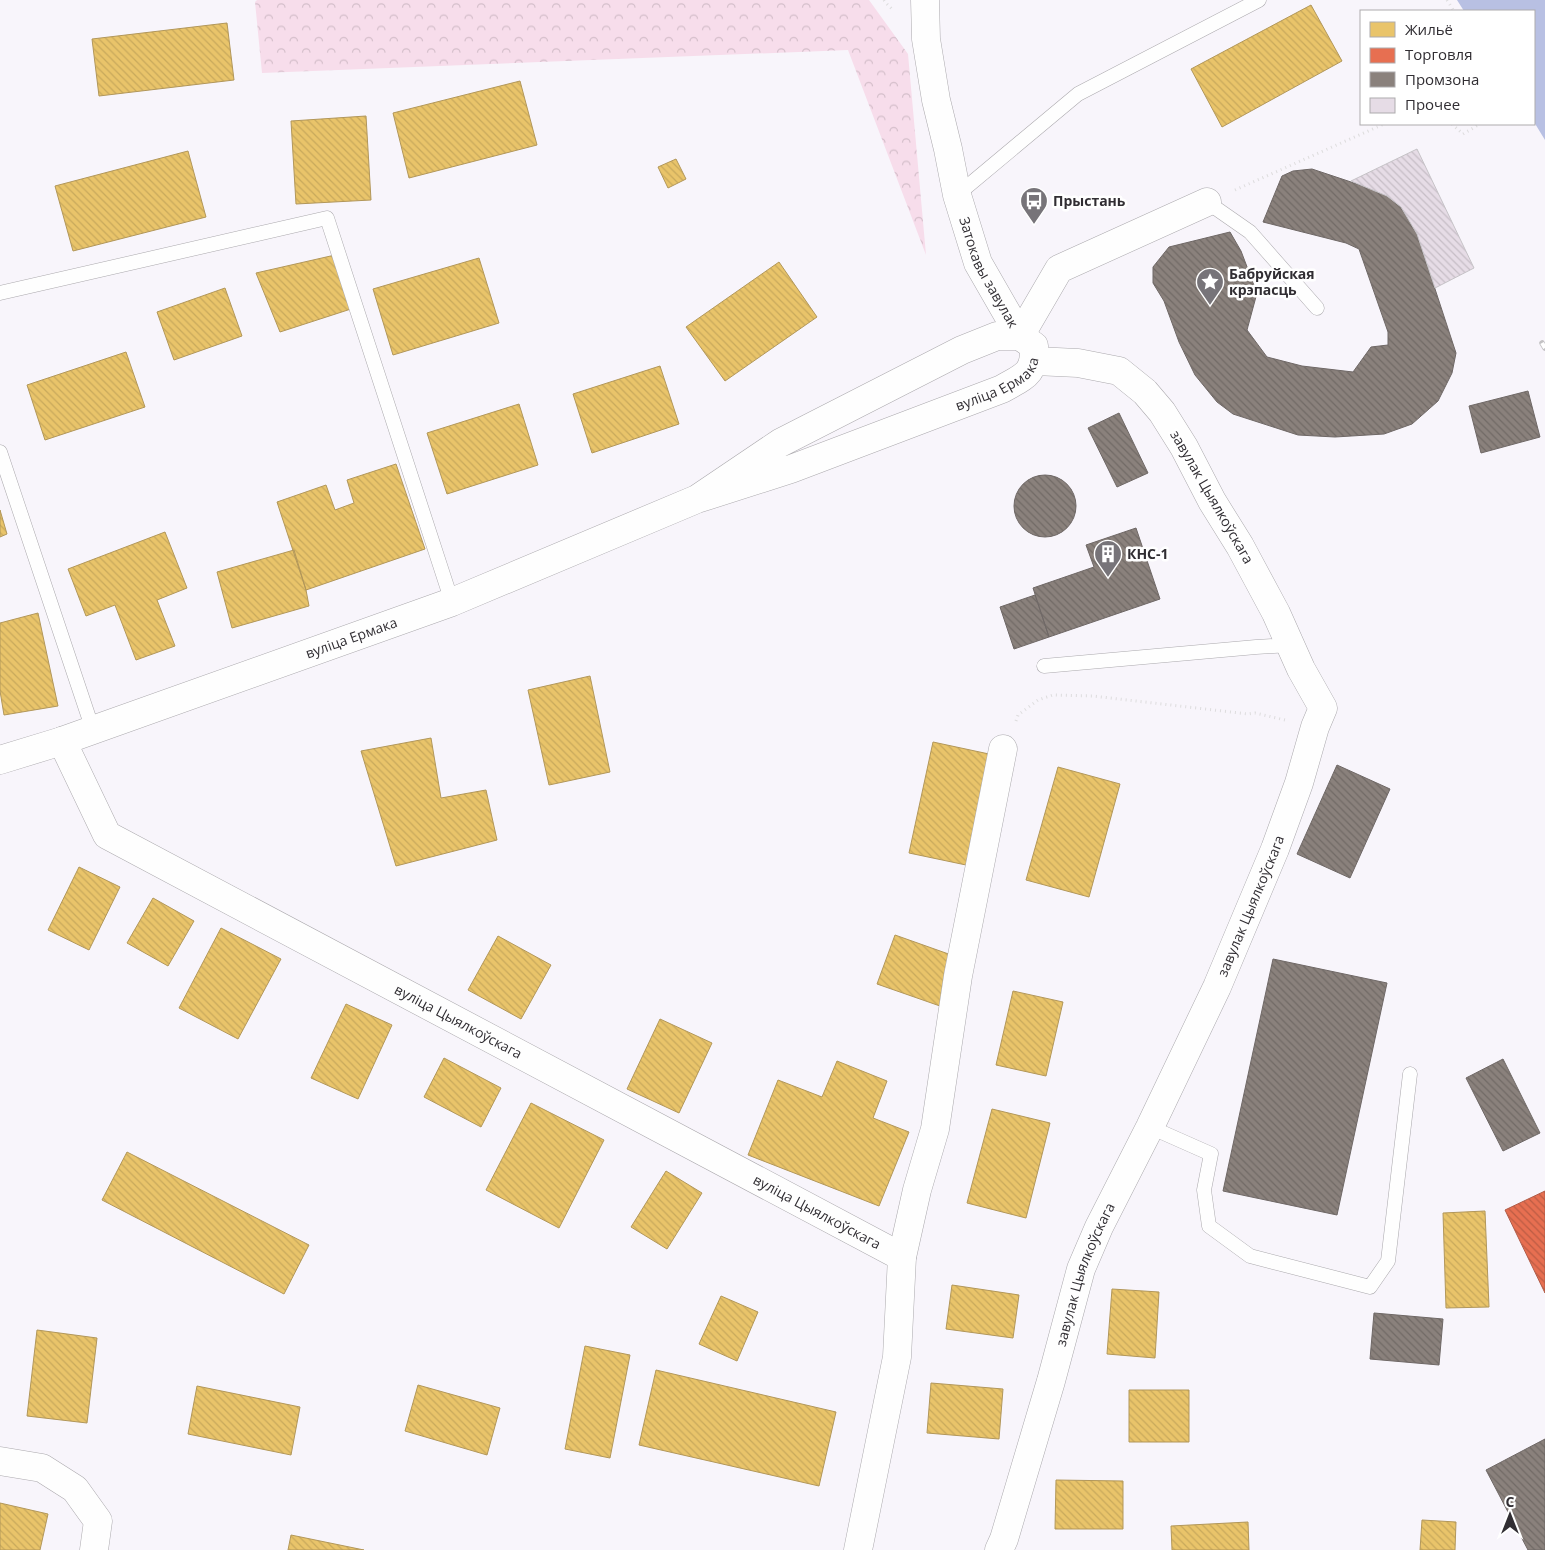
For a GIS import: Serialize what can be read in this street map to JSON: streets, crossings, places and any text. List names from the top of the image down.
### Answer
{
  "streets": {
    "street": [
      "Затокавы завулак",
      "вуліца Ермака",
      "завулак Цыялкоўскага",
      "вуліца Цыялкоўскага"
    ]
  },
  "crossings": [
    ["Затокавы завулак", "вуліца Ермака"],
    ["вуліца Ермака", "завулак Цыялкоўскага"],
    ["вуліца Ермака", "вуліца Цыялкоўскага"]
  ],
  "places": {
    "bus stop": ["Прыстань"],
    "place": ["Бабруйская крэпасць"],
    "building": ["КНС-1"]
  },
  "legend": [
    "Жильё",
    "Торговля",
    "Промзона",
    "Прочее"
  ],
  "north": "top"
}
